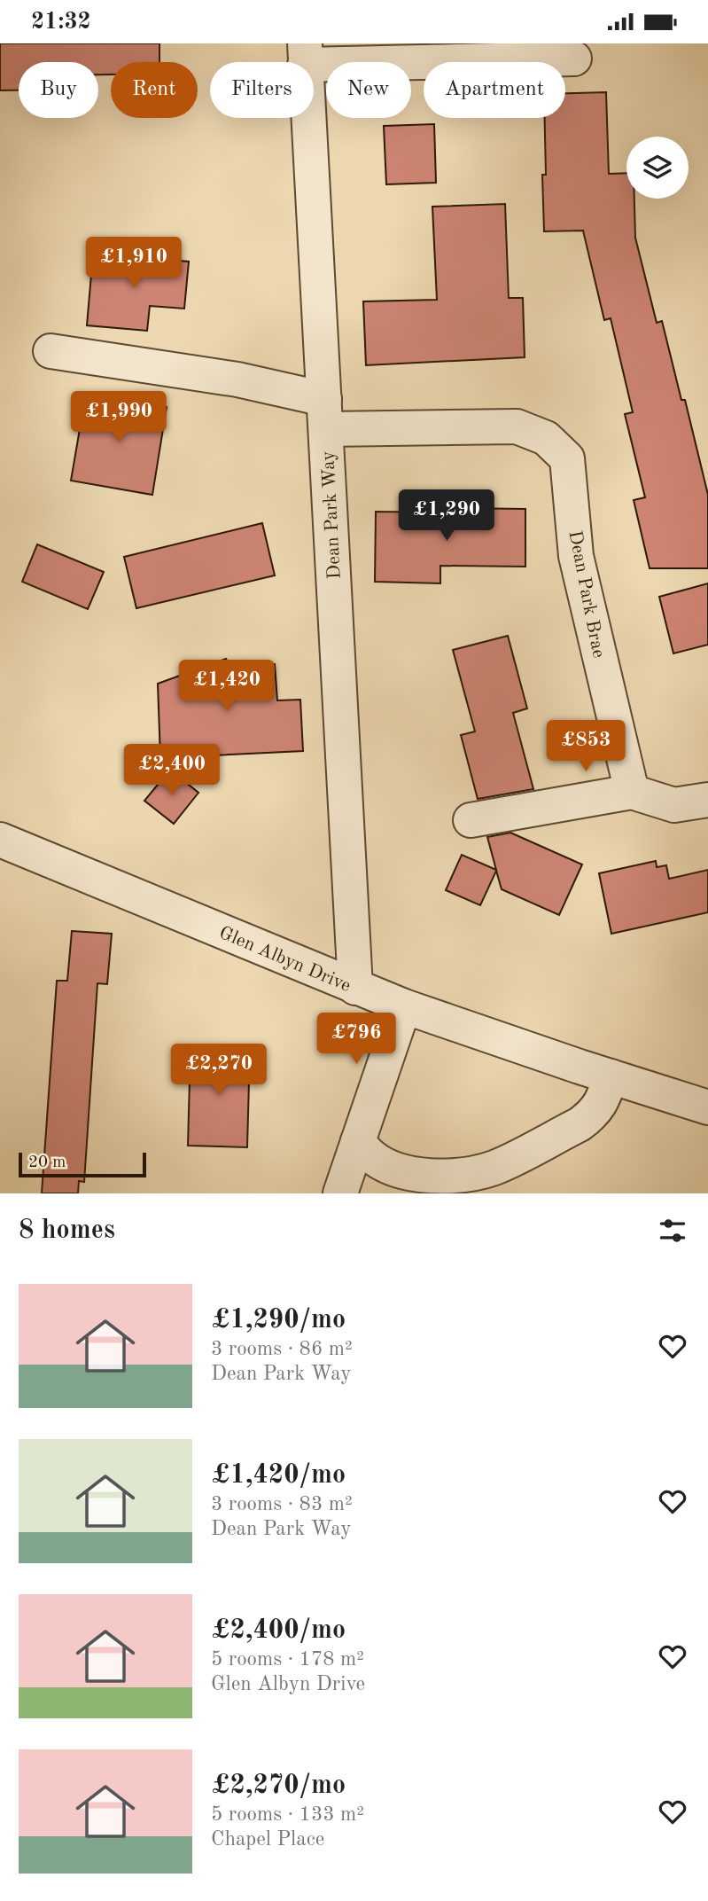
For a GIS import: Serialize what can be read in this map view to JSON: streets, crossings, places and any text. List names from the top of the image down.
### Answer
{
  "streets": {
    "street": ["Dean Park Way", "Dean Park Brae", "Glen Albyn Drive"]
  },
  "crossings": [
    ["Dean Park Way", "Dean Park Brae"],
    ["Dean Park Way", "Glen Albyn Drive"]
  ],
  "scale_bar": "20 m",
  "page": {
    "status": "21:32",
    "chip": [
      "Buy",
      "Rent",
      "Filters",
      "New",
      "Apartment"
    ],
    "price": [
      "£1,910",
      "£1,990",
      "£1,290",
      "£1,420",
      "£853",
      "£2,400",
      "£796",
      "£2,270"
    ],
    "scale": "20 m",
    "heading": "8 homes",
    "list": [
      {
        "name": "£1,290/mo",
        "note": "3 rooms · 86 m² · Dean Park Way"
      },
      {
        "name": "£1,420/mo",
        "note": "3 rooms · 83 m² · Dean Park Way"
      },
      {
        "name": "£2,400/mo",
        "note": "5 rooms · 178 m² · Glen Albyn Drive"
      },
      {
        "name": "£2,270/mo",
        "note": "5 rooms · 133 m² · Chapel Place"
      }
    ]
  }
}
